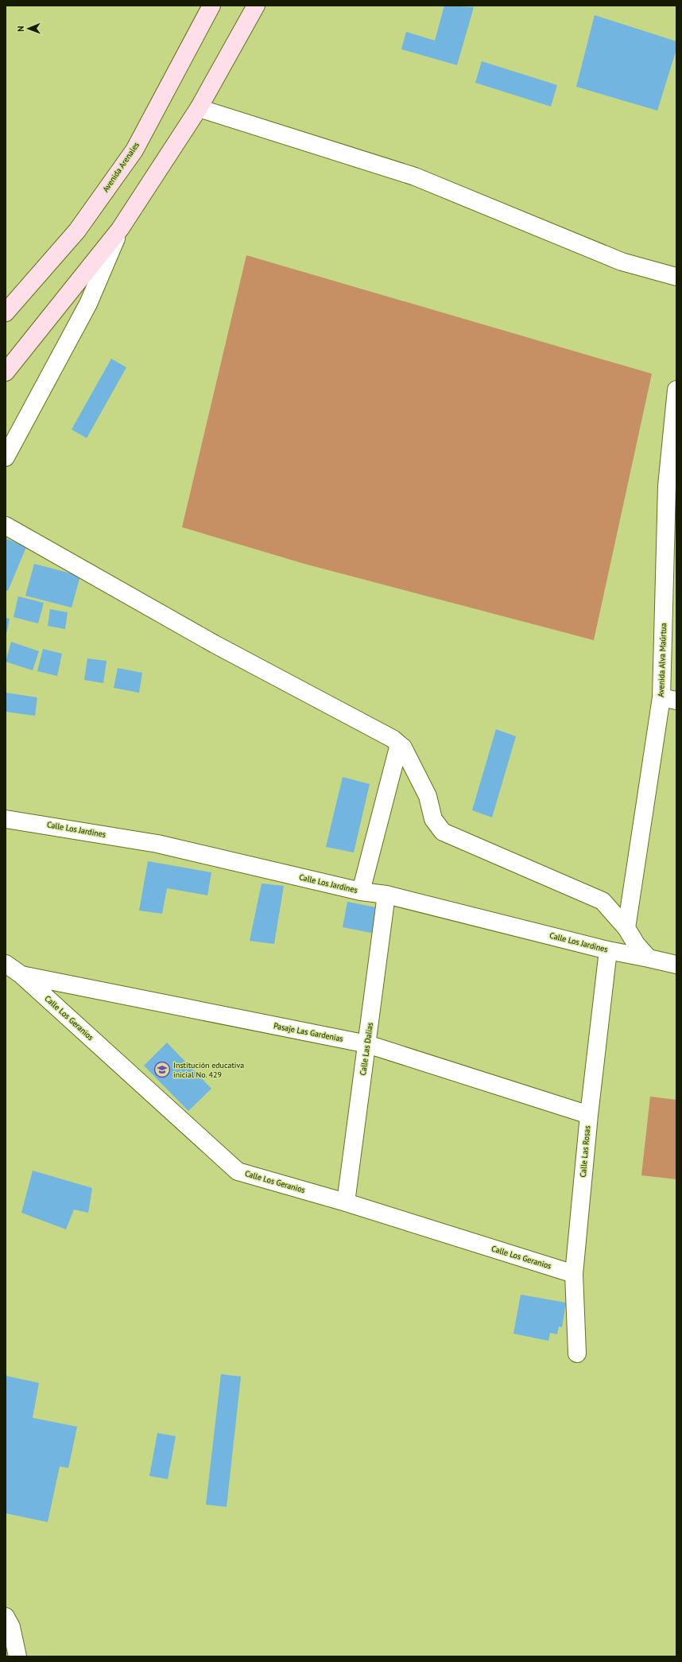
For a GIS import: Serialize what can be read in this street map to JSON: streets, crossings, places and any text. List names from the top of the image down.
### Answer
{
  "streets": {
    "main road": ["Avenida Arenales"],
    "street": [
      "Avenida Alva Maúrtua",
      "Calle Los Jardines",
      "Calle Los Geranios",
      "Pasaje Las Gardenias",
      "Calle Las Dalias",
      "Calle Las Rosas"
    ]
  },
  "crossings": [
    ["Calle Los Jardines", "Calle Las Dalias"],
    ["Calle Los Jardines", "Calle Las Rosas"],
    ["Calle Los Geranios", "Pasaje Las Gardenias"],
    ["Calle Los Geranios", "Calle Las Dalias"],
    ["Calle Los Geranios", "Calle Las Rosas"],
    ["Pasaje Las Gardenias", "Calle Las Dalias"],
    ["Pasaje Las Gardenias", "Calle Las Rosas"]
  ],
  "places": {
    "school or university": ["Institución educativa inicial No. 429"]
  },
  "north": "left"
}
